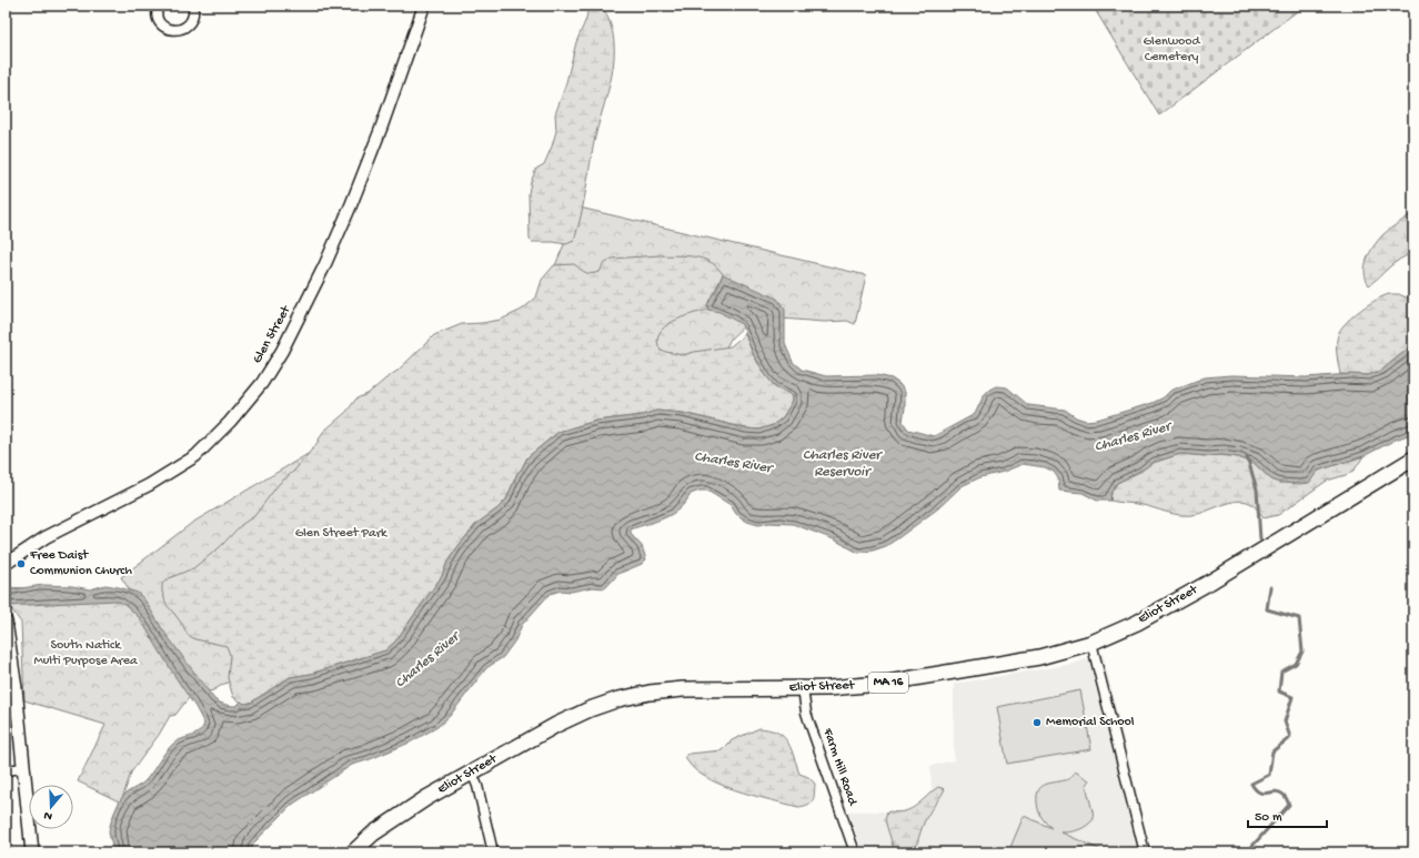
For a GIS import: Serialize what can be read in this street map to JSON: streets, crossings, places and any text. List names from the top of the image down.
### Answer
{
  "streets": {
    "main road": ["Eliot Street", "MA 16"],
    "street": ["Glen Street", "Farm Hill Road"]
  },
  "crossings": [
    ["Eliot Street", "Farm Hill Road"]
  ],
  "water": ["Charles River", "Charles River Reservoir"],
  "parks": ["Glenwood Cemetery", "Glen Street Park", "South Natick Multi Purpose Area"],
  "places": ["Free Daist Communion Church", "Memorial School"],
  "scale_bar": "50 m",
  "north": "bottom"
}
